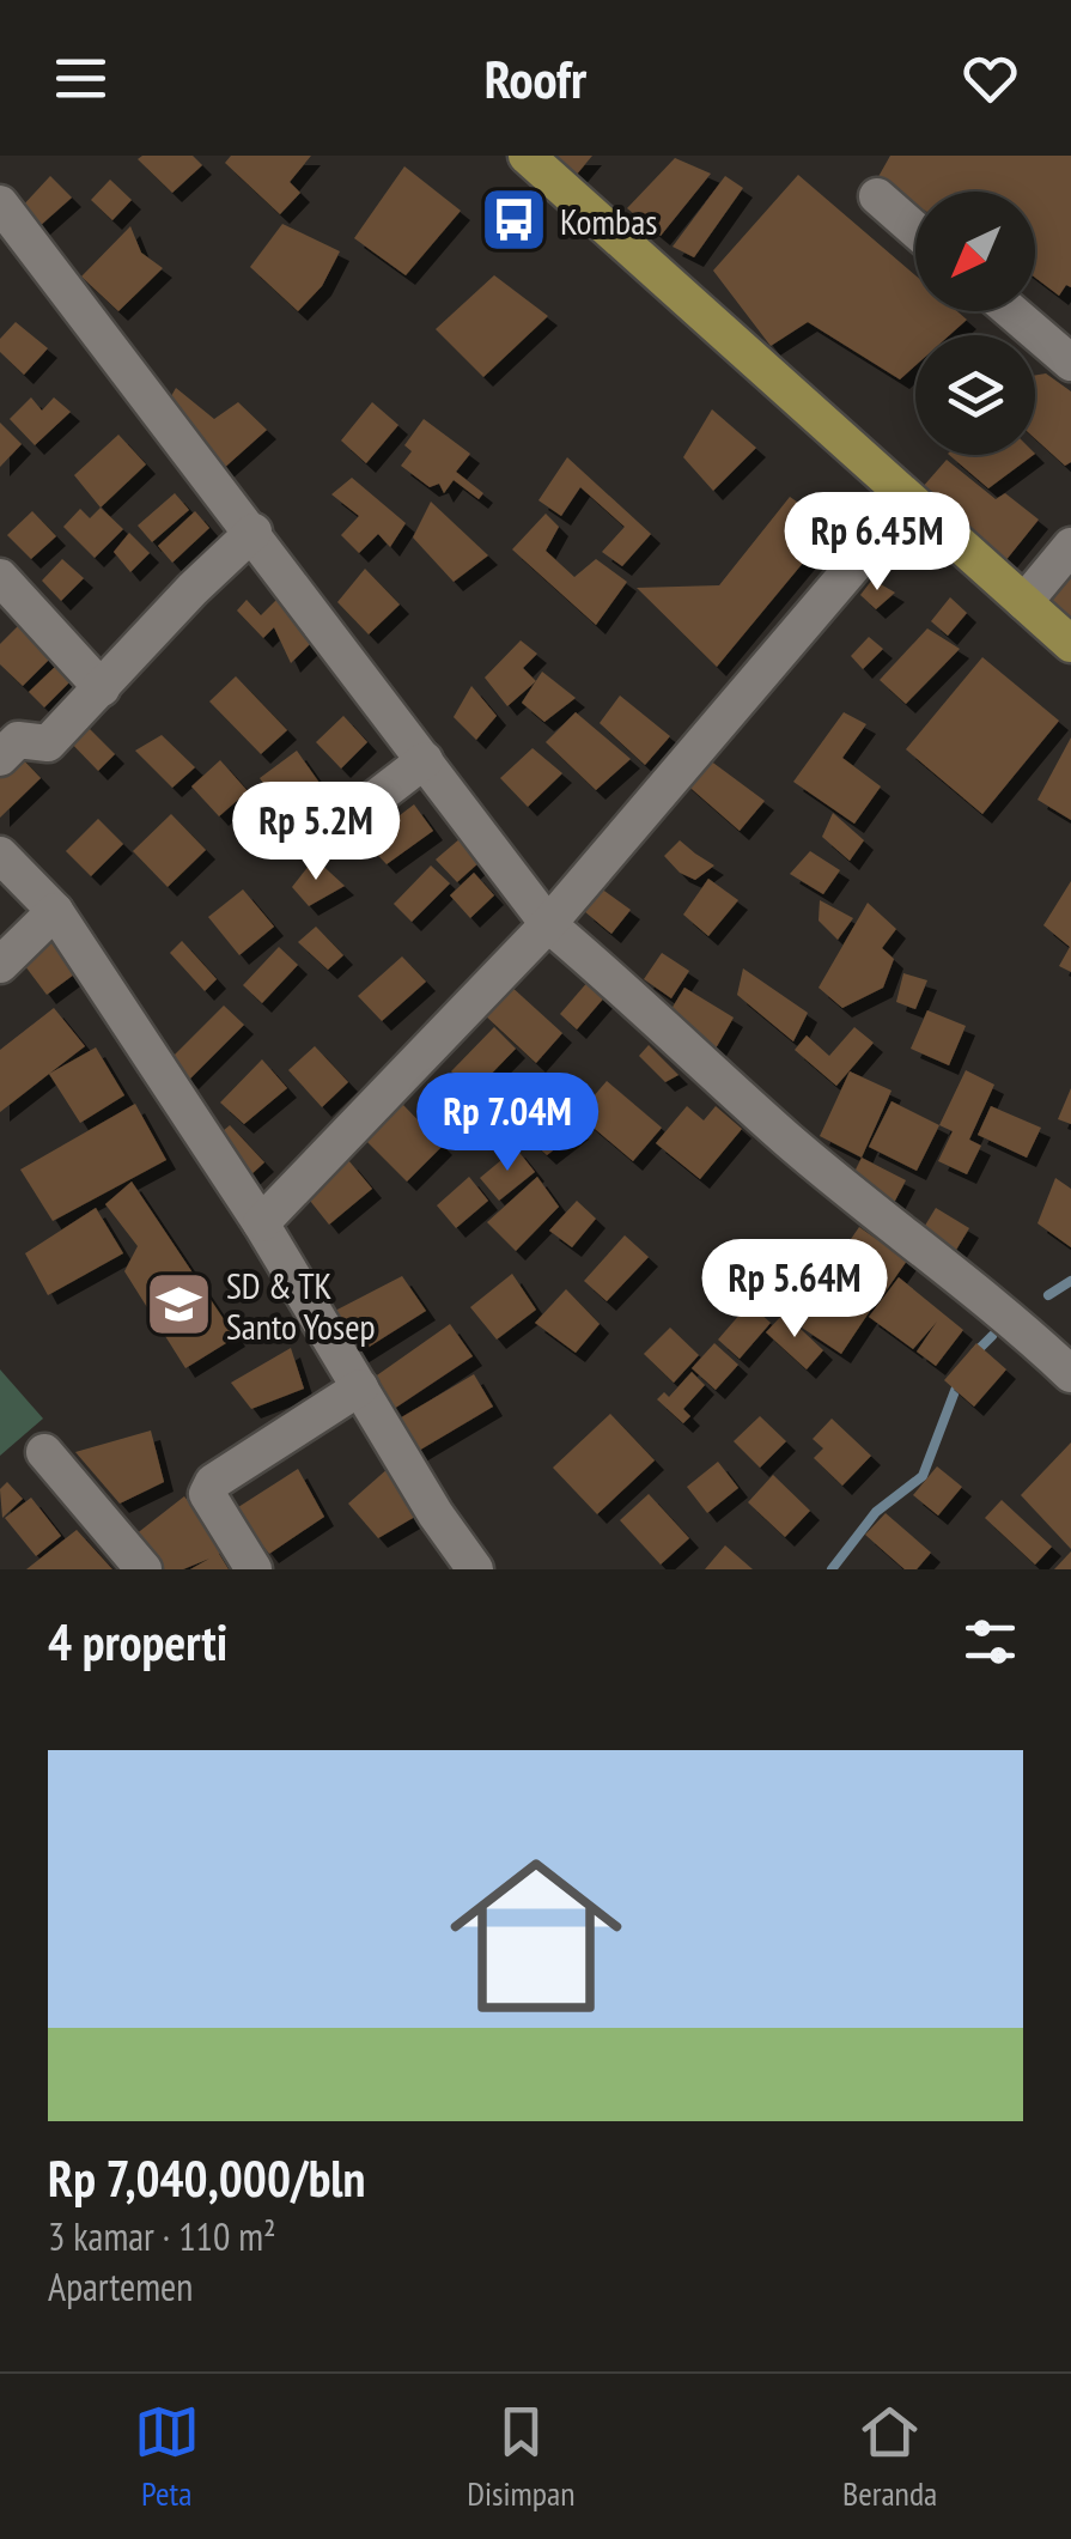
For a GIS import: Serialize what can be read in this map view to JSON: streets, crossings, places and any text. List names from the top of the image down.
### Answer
{
  "places": {
    "bus stop": ["Kombas"],
    "school or university": ["SD & TK Santo Yosep"]
  },
  "north": "bottom left",
  "page": {
    "header": "Roofr",
    "price": [
      "Rp 6.45M",
      "Rp 5.2M",
      "Rp 7.04M",
      "Rp 5.64M"
    ],
    "heading": "4 properti",
    "list": [
      {
        "name": "Rp 7,040,000/bln",
        "note": "3 kamar · 110 m² · Apartemen"
      }
    ],
    "tabs": ["Peta", "Disimpan", "Beranda"]
  }
}
